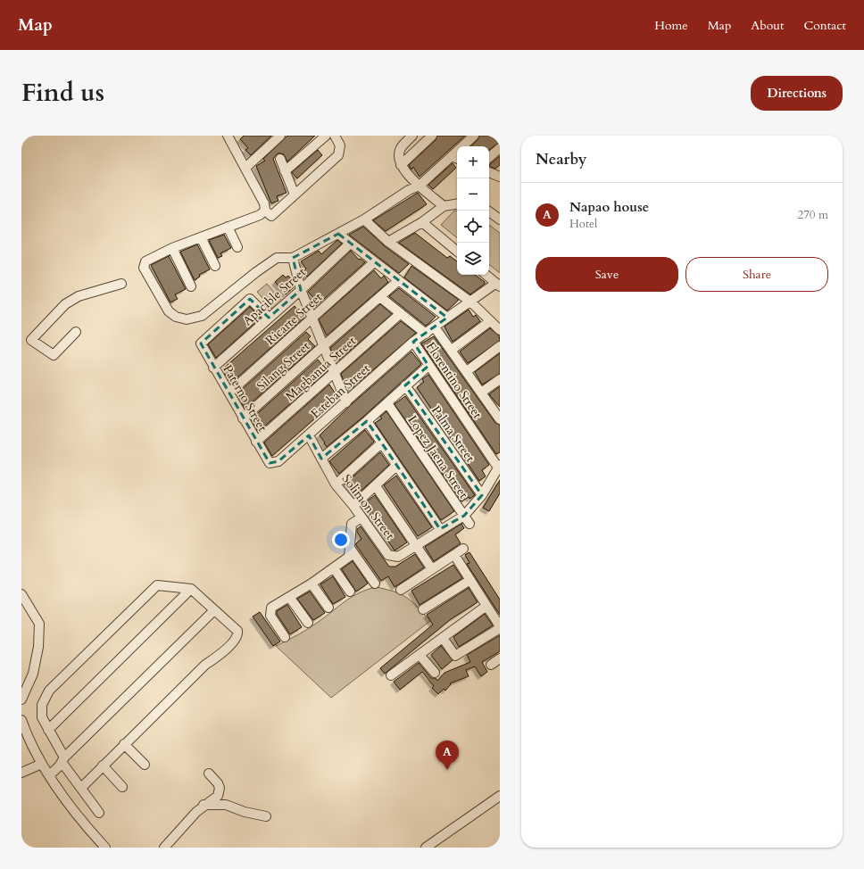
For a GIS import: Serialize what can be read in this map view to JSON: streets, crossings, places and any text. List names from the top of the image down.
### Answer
{
  "streets": {
    "street": [
      "Apacible Street",
      "Ricarte Street",
      "Silang Street",
      "Magbanua Street",
      "Florentino Street",
      "Esteban Street",
      "Paterno Street",
      "Palma Street",
      "Lopez Jaena Street",
      "Solimon Street"
    ]
  },
  "crossings": [
    ["Apacible Street", "Paterno Street"],
    ["Ricarte Street", "Paterno Street"],
    ["Silang Street", "Paterno Street"],
    ["Magbanua Street", "Paterno Street"],
    ["Florentino Street", "Esteban Street"],
    ["Florentino Street", "Solimon Street"],
    ["Esteban Street", "Paterno Street"],
    ["Esteban Street", "Solimon Street"],
    ["Palma Street", "Solimon Street"],
    ["Lopez Jaena Street", "Solimon Street"]
  ],
  "page": {
    "header": "Map",
    "nav": [
      "Home",
      "Map",
      "About",
      "Contact"
    ],
    "title": "Find us",
    "buttons": [
      "Directions",
      ["Save", "Share"]
    ],
    "heading": "Nearby",
    "map_buttons": ["+", "−"],
    "list": [
      {
        "mark": "A",
        "name": "Napao house",
        "note": "Hotel",
        "value": "270 m"
      }
    ],
    "pins": "A"
  }
}
